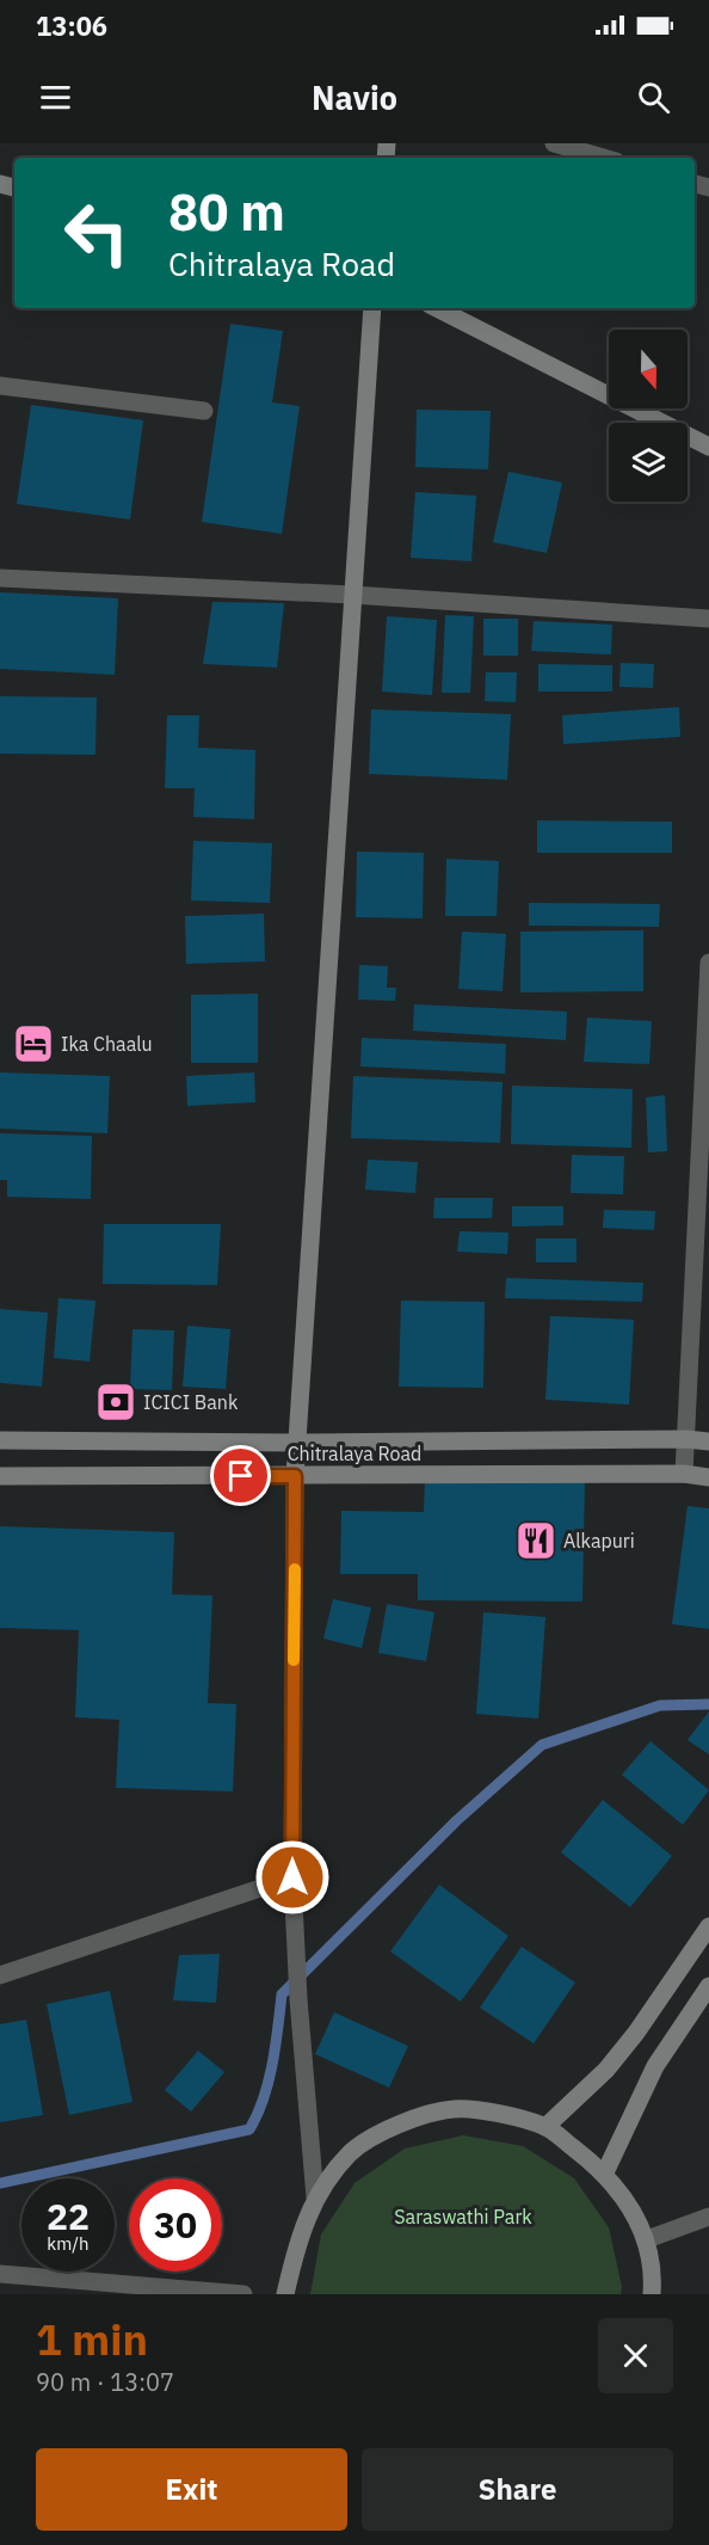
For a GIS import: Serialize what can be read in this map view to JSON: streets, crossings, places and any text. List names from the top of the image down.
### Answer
{
  "streets": {
    "main road": ["Chitralaya Road"]
  },
  "parks": ["Saraswathi Park"],
  "places": {
    "hotel": ["Ika Chaalu"],
    "bank": ["ICICI Bank"],
    "restaurant": ["Alkapuri"]
  },
  "north": "bottom",
  "page": {
    "status": "13:06",
    "header": "Navio",
    "turn": ["80 m", "Chitralaya Road"],
    "speed": "22 km/h",
    "limit": "30",
    "heading": ["1 min", "90 m · 13:07"],
    "buttons": ["Exit", "Share"]
  }
}
